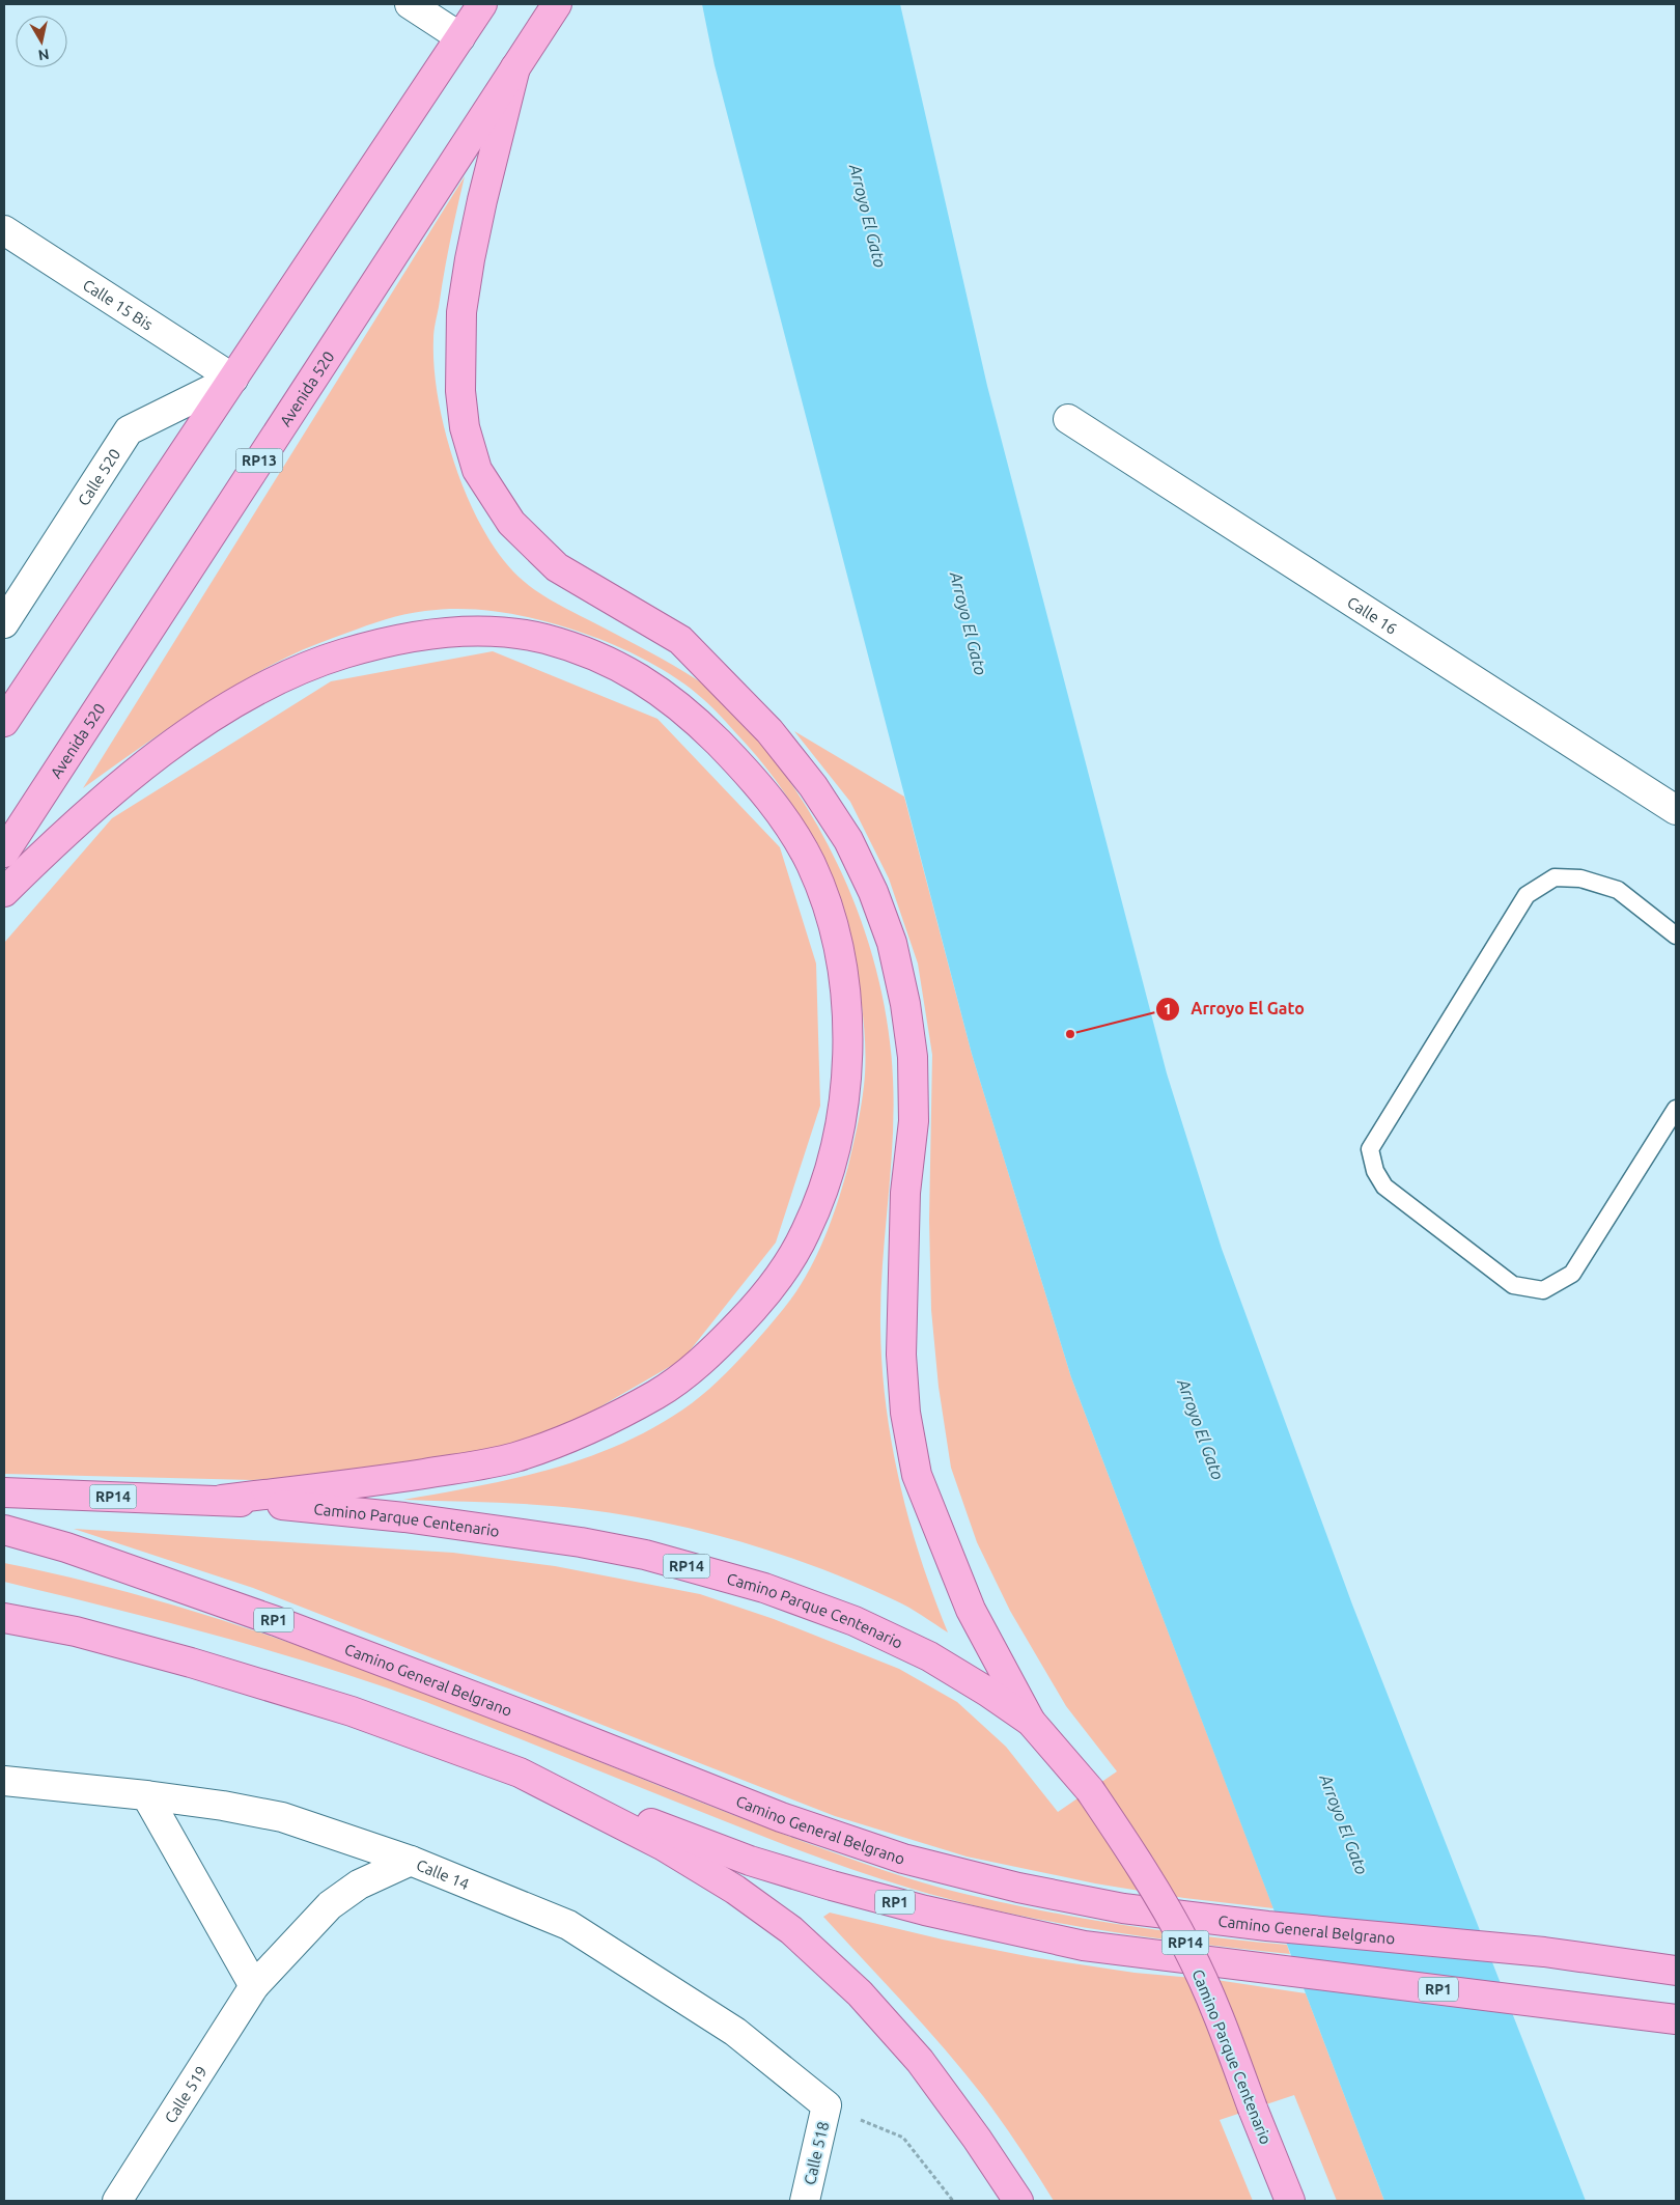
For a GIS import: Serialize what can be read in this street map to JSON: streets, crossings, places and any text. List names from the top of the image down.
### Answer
{
  "streets": {
    "main road": [
      "Avenida 520",
      "RP13",
      "RP14",
      "Camino Parque Centenario",
      "RP1",
      "Camino General Belgrano"
    ],
    "street": [
      "Calle 15 Bis",
      "Calle 520",
      "Calle 16",
      "Calle 14",
      "Calle 519",
      "Calle 518"
    ]
  },
  "crossings": [
    ["Calle 15 Bis", "Calle 520"],
    ["Calle 14", "Calle 519"],
    ["Calle 14", "Calle 518"]
  ],
  "water": ["Arroyo El Gato"],
  "places": ["Arroyo El Gato"],
  "north": "bottom"
}
